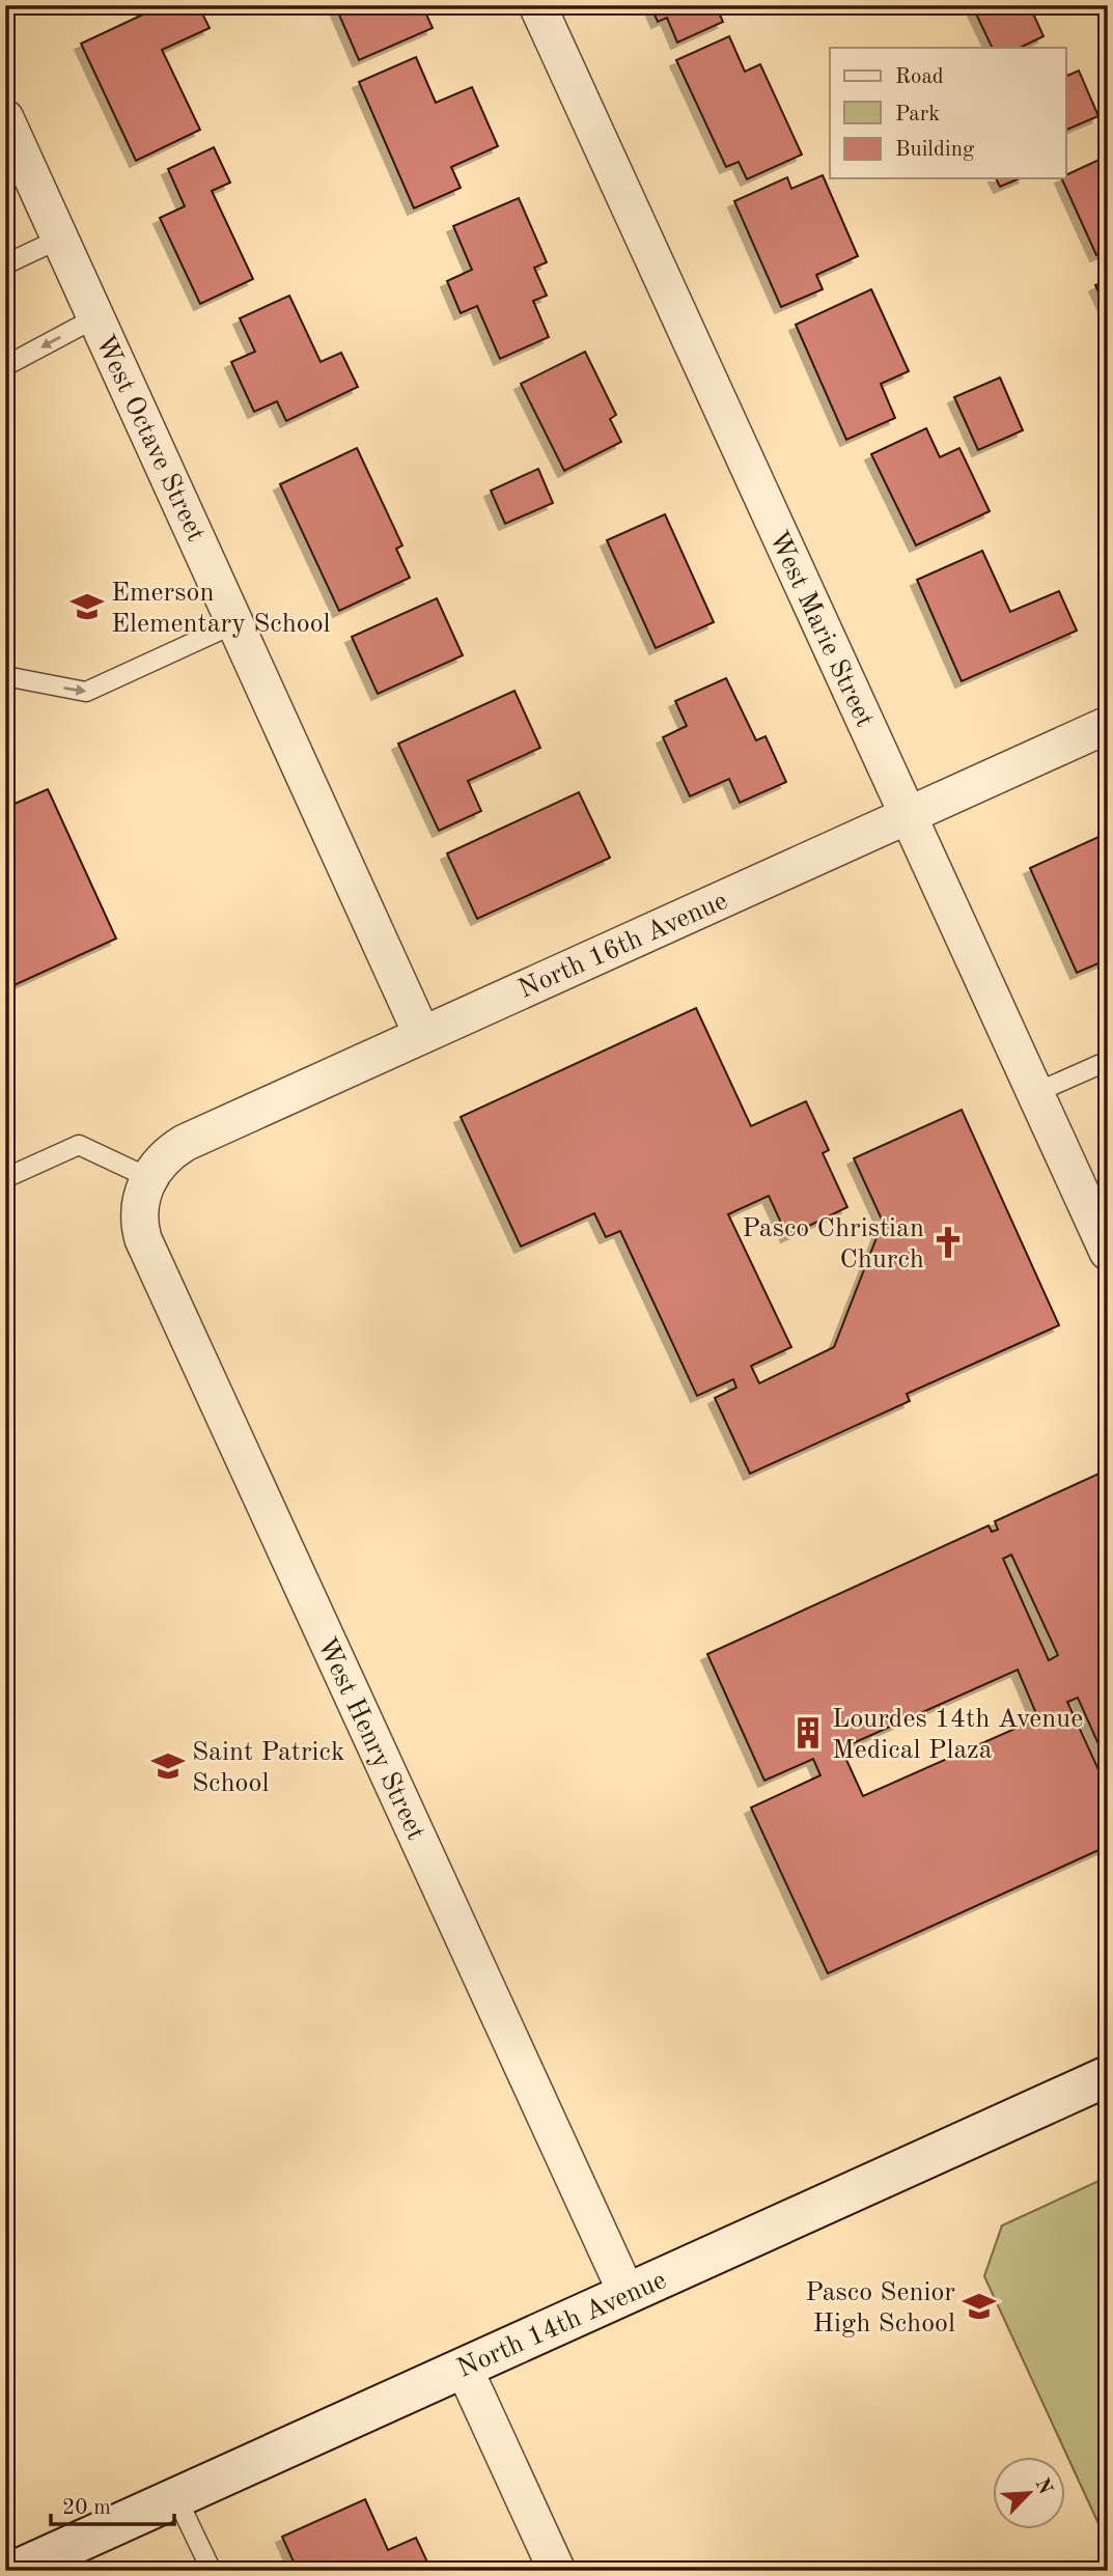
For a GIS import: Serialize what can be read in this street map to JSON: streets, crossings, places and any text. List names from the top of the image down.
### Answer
{
  "streets": {
    "street": [
      "West Octave Street",
      "West Marie Street",
      "North 16th Avenue",
      "West Henry Street",
      "North 14th Avenue"
    ]
  },
  "crossings": [
    ["West Octave Street", "North 16th Avenue"],
    ["West Marie Street", "North 16th Avenue"],
    ["North 16th Avenue", "West Henry Street"],
    ["West Henry Street", "North 14th Avenue"]
  ],
  "places": {
    "school or university": ["Emerson Elementary School", "Saint Patrick School", "Pasco Senior High School"],
    "church": ["Pasco Christian Church"],
    "building": ["Lourdes 14th Avenue Medical Plaza"]
  },
  "legend": ["Road", "Park", "Building"],
  "scale_bar": "20 m",
  "north": "top right"
}
